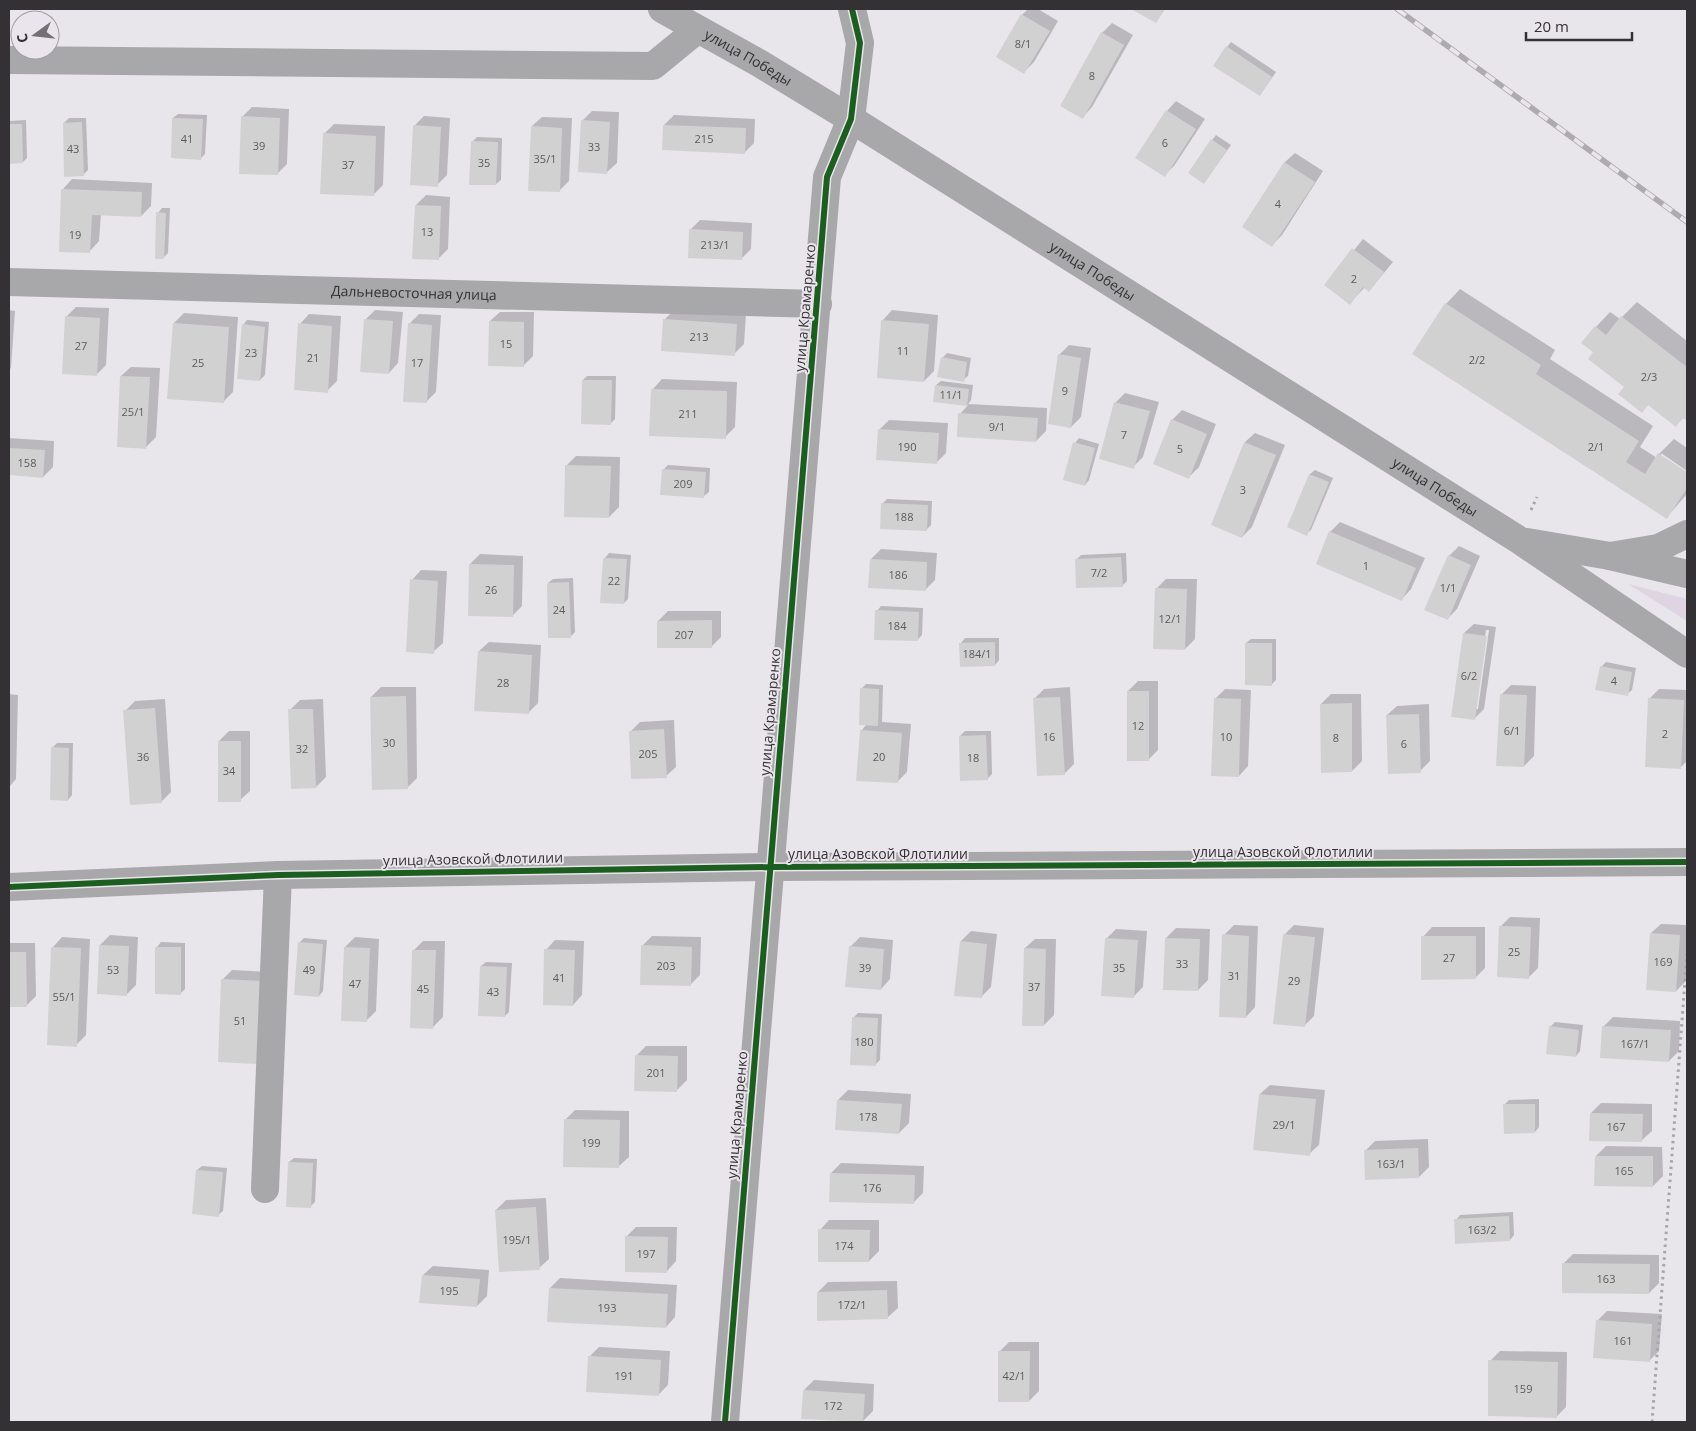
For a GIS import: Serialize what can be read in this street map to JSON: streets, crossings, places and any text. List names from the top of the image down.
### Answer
{
  "streets": {
    "street": [
      "улица Победы",
      "Дальневосточная улица",
      "улица Крамаренко",
      "улица Азовской Флотилии"
    ]
  },
  "crossings": [
    ["улица Победы", "улица Крамаренко"],
    ["Дальневосточная улица", "улица Крамаренко"],
    ["улица Крамаренко", "улица Азовской Флотилии"]
  ],
  "house_numbers": [
    "8/1",
    "8",
    "41",
    "215",
    "6",
    "39",
    "33",
    "43",
    "35/1",
    "35",
    "37",
    "4",
    "13",
    "19",
    "213/1",
    "2",
    "213",
    "15",
    "27",
    "11",
    "23",
    "21",
    "2/2",
    "25",
    "17",
    "2/3",
    "9",
    "11/1",
    "25/1",
    "211",
    "9/1",
    "7",
    "190",
    "2/1",
    "5",
    "158",
    "209",
    "3",
    "188",
    "1",
    "7/2",
    "186",
    "22",
    "1/1",
    "26",
    "24",
    "12/1",
    "184",
    "207",
    "184/1",
    "6/2",
    "4",
    "28",
    "12",
    "6/1",
    "2",
    "16",
    "10",
    "8",
    "30",
    "6",
    "32",
    "205",
    "36",
    "20",
    "18",
    "34",
    "25",
    "27",
    "169",
    "33",
    "203",
    "39",
    "35",
    "53",
    "49",
    "31",
    "41",
    "29",
    "47",
    "37",
    "45",
    "43",
    "55/1",
    "51",
    "180",
    "167/1",
    "201",
    "178",
    "29/1",
    "167",
    "199",
    "163/1",
    "165",
    "176",
    "163/2",
    "195/1",
    "174",
    "197",
    "163",
    "195",
    "172/1",
    "193",
    "161",
    "191",
    "42/1",
    "159",
    "172"
  ],
  "scale_bar": "20 m",
  "north": "left"
}
